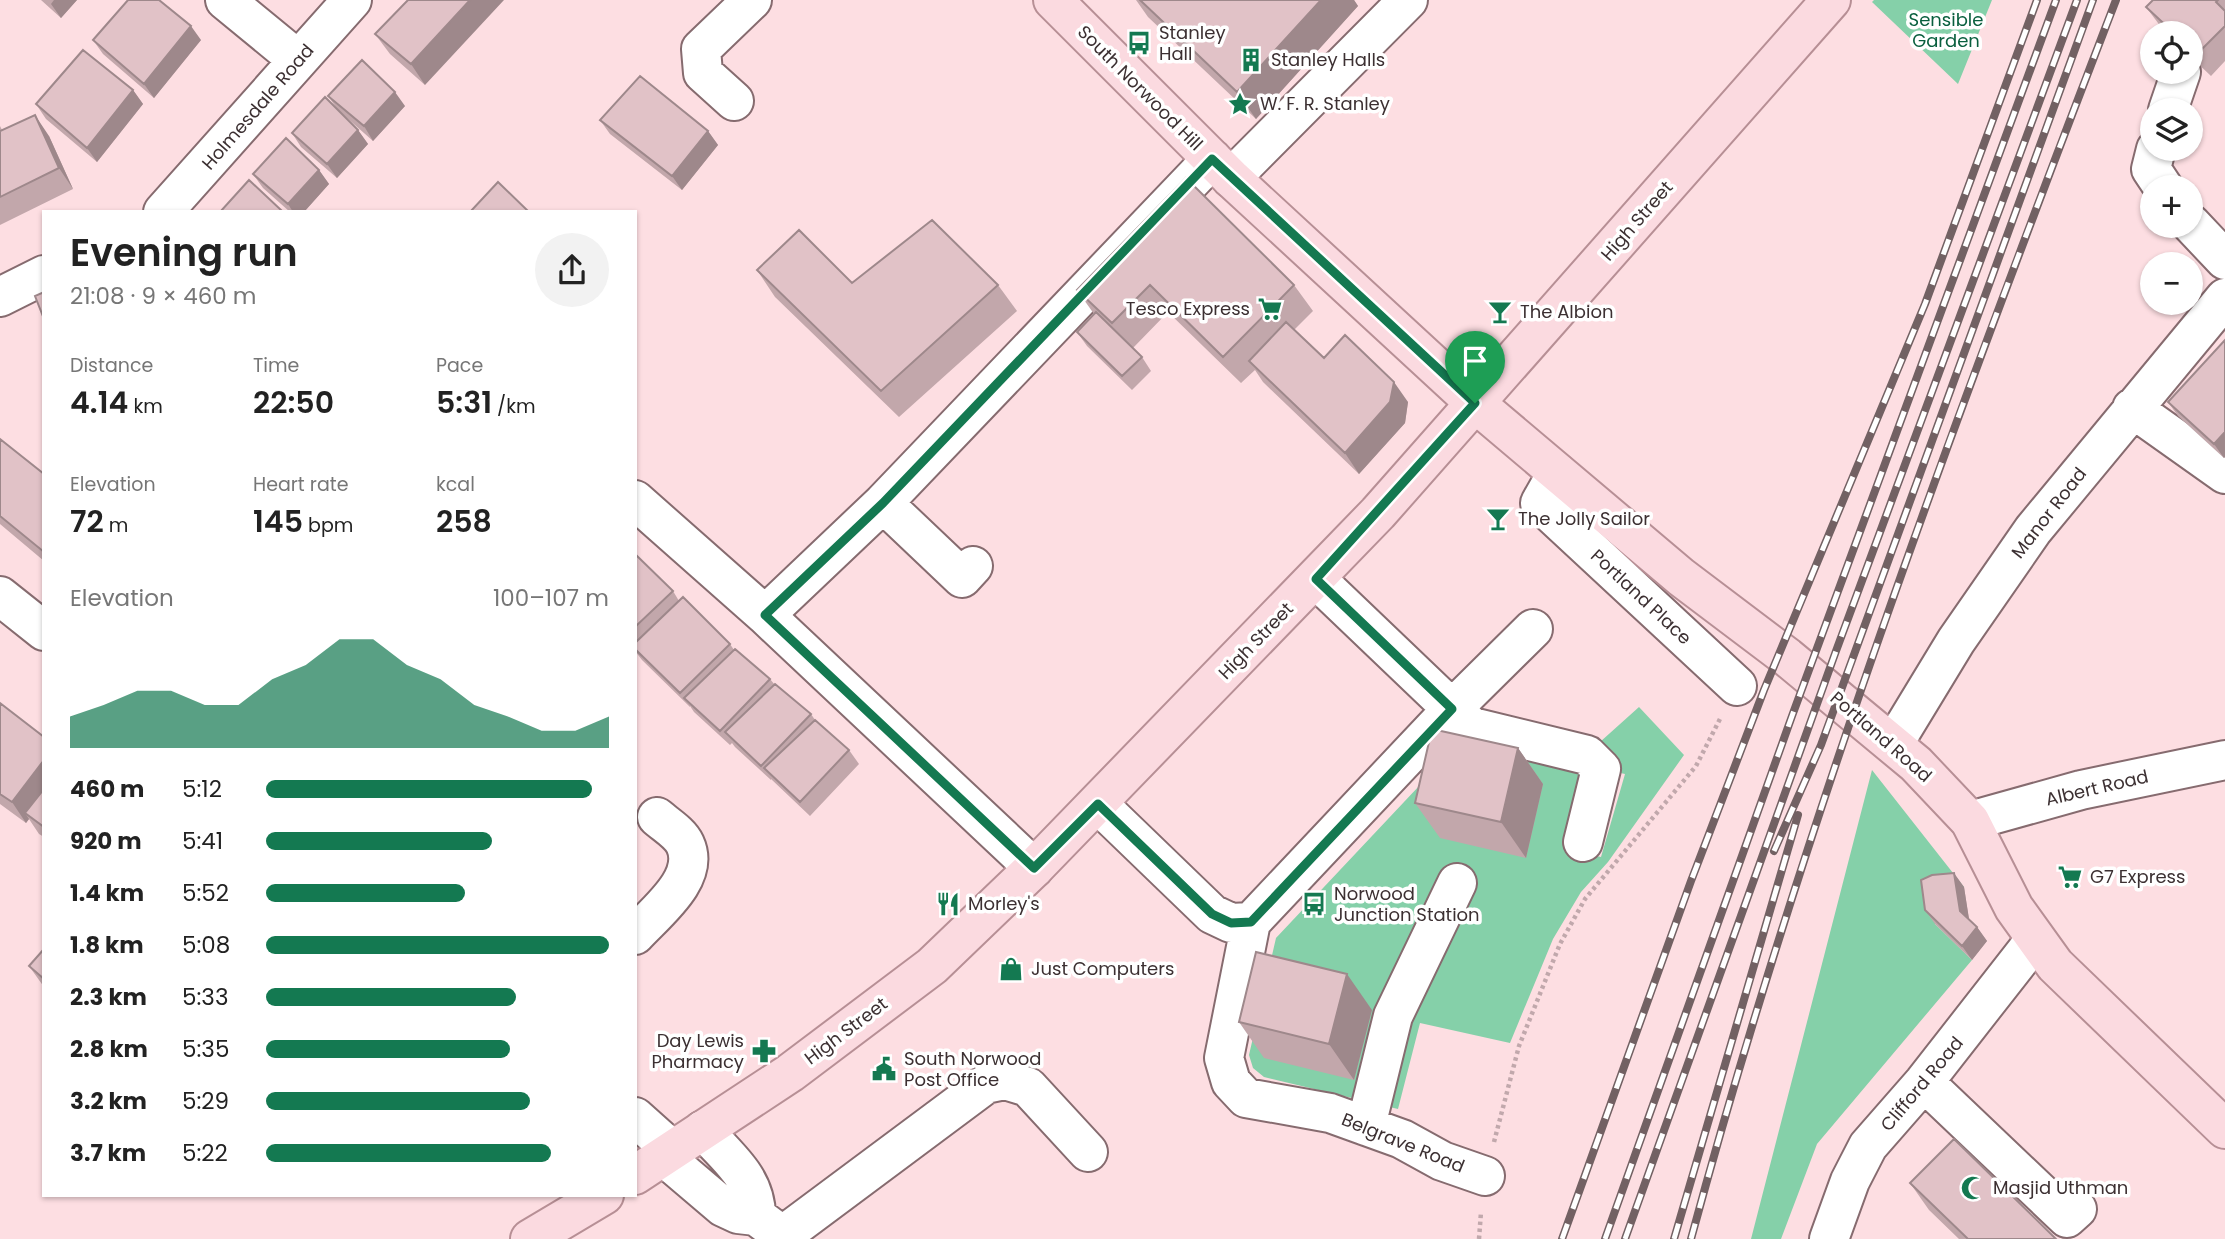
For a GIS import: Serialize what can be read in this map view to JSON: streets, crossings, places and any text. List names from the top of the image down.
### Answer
{
  "streets": {
    "main road": ["South Norwood Hill", "High Street", "Portland Road"],
    "street": [
      "Holmesdale Road",
      "Manor Road",
      "Portland Place",
      "Albert Road",
      "Clifford Road",
      "Belgrave Road"
    ]
  },
  "crossings": [
    ["South Norwood Hill", "High Street"],
    ["South Norwood Hill", "Portland Road"],
    ["High Street", "Portland Road"],
    ["Manor Road", "Portland Road"],
    ["Portland Place", "Portland Road"],
    ["Portland Road", "Albert Road"],
    ["Portland Road", "Clifford Road"]
  ],
  "parks": ["Sensible Garden"],
  "places": {
    "bus stop": ["Stanley Hall", "Norwood Junction Station"],
    "building": ["Stanley Halls"],
    "place": ["W. F. R. Stanley"],
    "supermarket": ["Tesco Express", "G7 Express"],
    "bar": ["The Albion", "The Jolly Sailor"],
    "restaurant": ["Morley's"],
    "shop": ["Just Computers"],
    "pharmacy": ["Day Lewis Pharmacy"],
    "public building": ["South Norwood Post Office"],
    "mosque": ["Masjid Uthman"]
  },
  "page": {
    "map_buttons": ["+", "−"],
    "heading": ["Evening run", "21:08 · 9 × 460 m"],
    "stats": [
      ["Distance", "4.14 km"],
      ["Time", "22:50"],
      ["Pace", "5:31 /km"],
      ["Elevation", "72 m"],
      ["Heart rate", "145 bpm"],
      ["kcal", "258"]
    ],
    "chart": ["Elevation", "100–107 m"],
    "list": [
      {
        "name": "460 m",
        "note": "5:12"
      },
      {
        "name": "920 m",
        "note": "5:41"
      },
      {
        "name": "1.4 km",
        "note": "5:52"
      },
      {
        "name": "1.8 km",
        "note": "5:08"
      },
      {
        "name": "2.3 km",
        "note": "5:33"
      },
      {
        "name": "2.8 km",
        "note": "5:35"
      },
      {
        "name": "3.2 km",
        "note": "5:29"
      },
      {
        "name": "3.7 km",
        "note": "5:22"
      }
    ]
  }
}
